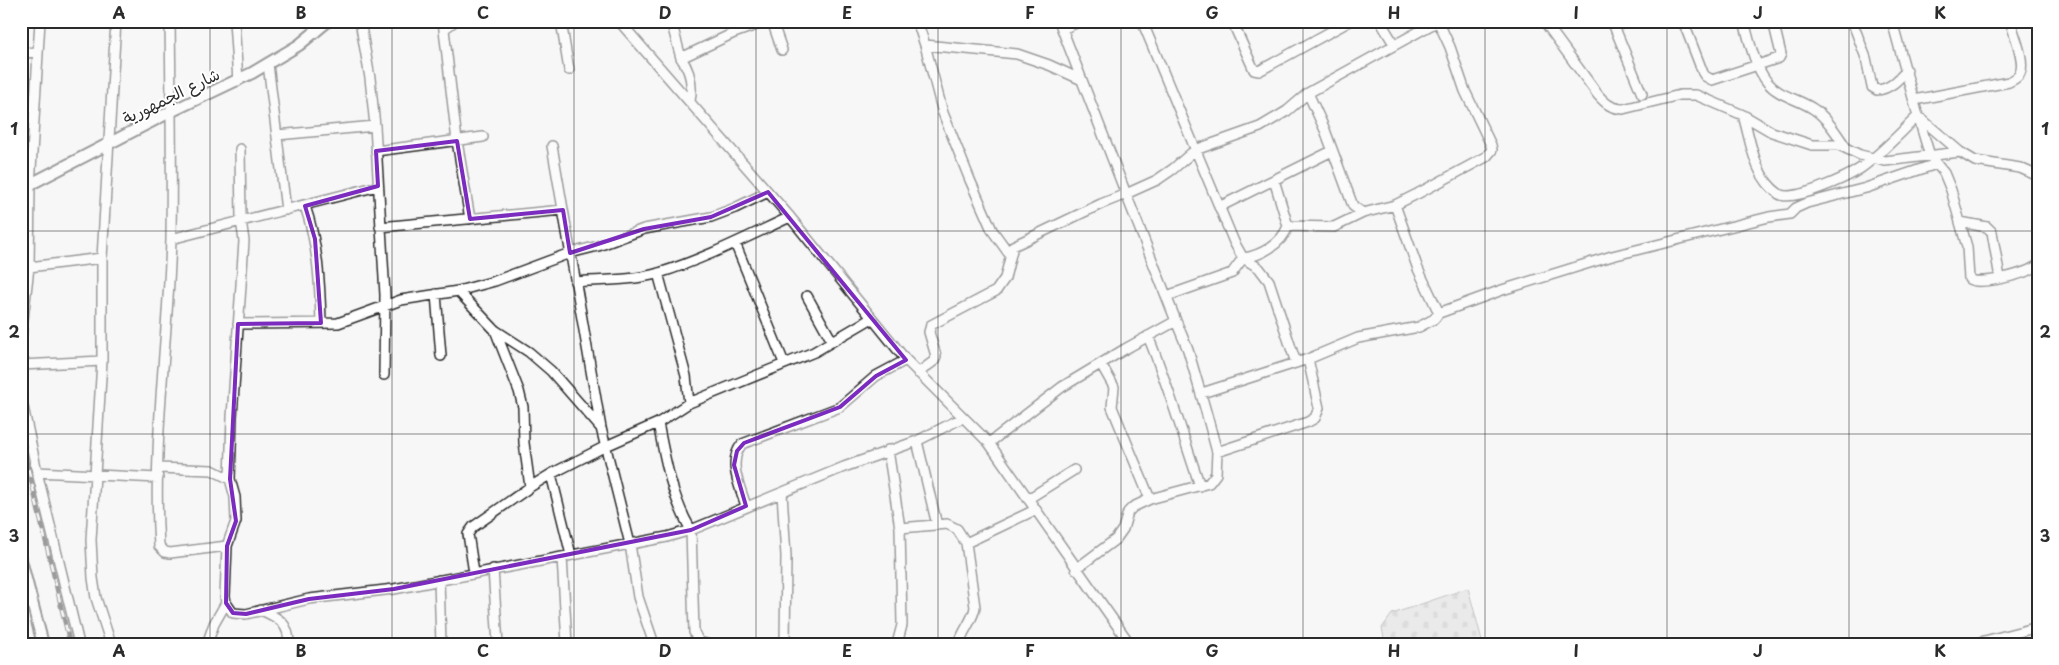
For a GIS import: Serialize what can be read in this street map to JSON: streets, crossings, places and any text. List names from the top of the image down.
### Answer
{
  "streets": {
    "main road": ["شارع الجمهورية"]
  },
  "grid": {
    "columns": [
      "A",
      "B",
      "C",
      "D",
      "E",
      "F",
      "G",
      "H",
      "I",
      "J",
      "K"
    ],
    "rows": ["1", "2", "3"]
  }
}
